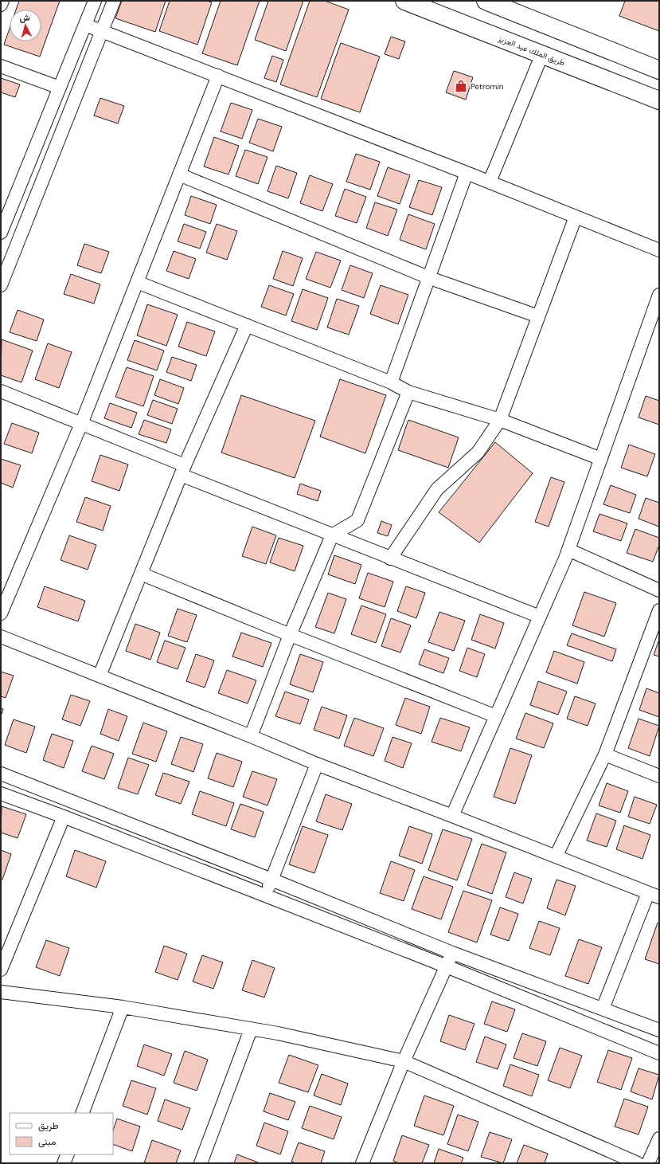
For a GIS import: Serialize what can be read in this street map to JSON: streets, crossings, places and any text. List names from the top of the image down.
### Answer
{
  "streets": {
    "highway": ["طريق الملك عبد العزيز"]
  },
  "places": {
    "shop": ["Petromin"]
  },
  "legend": ["طريق", "مبنى"],
  "north": "top"
}
